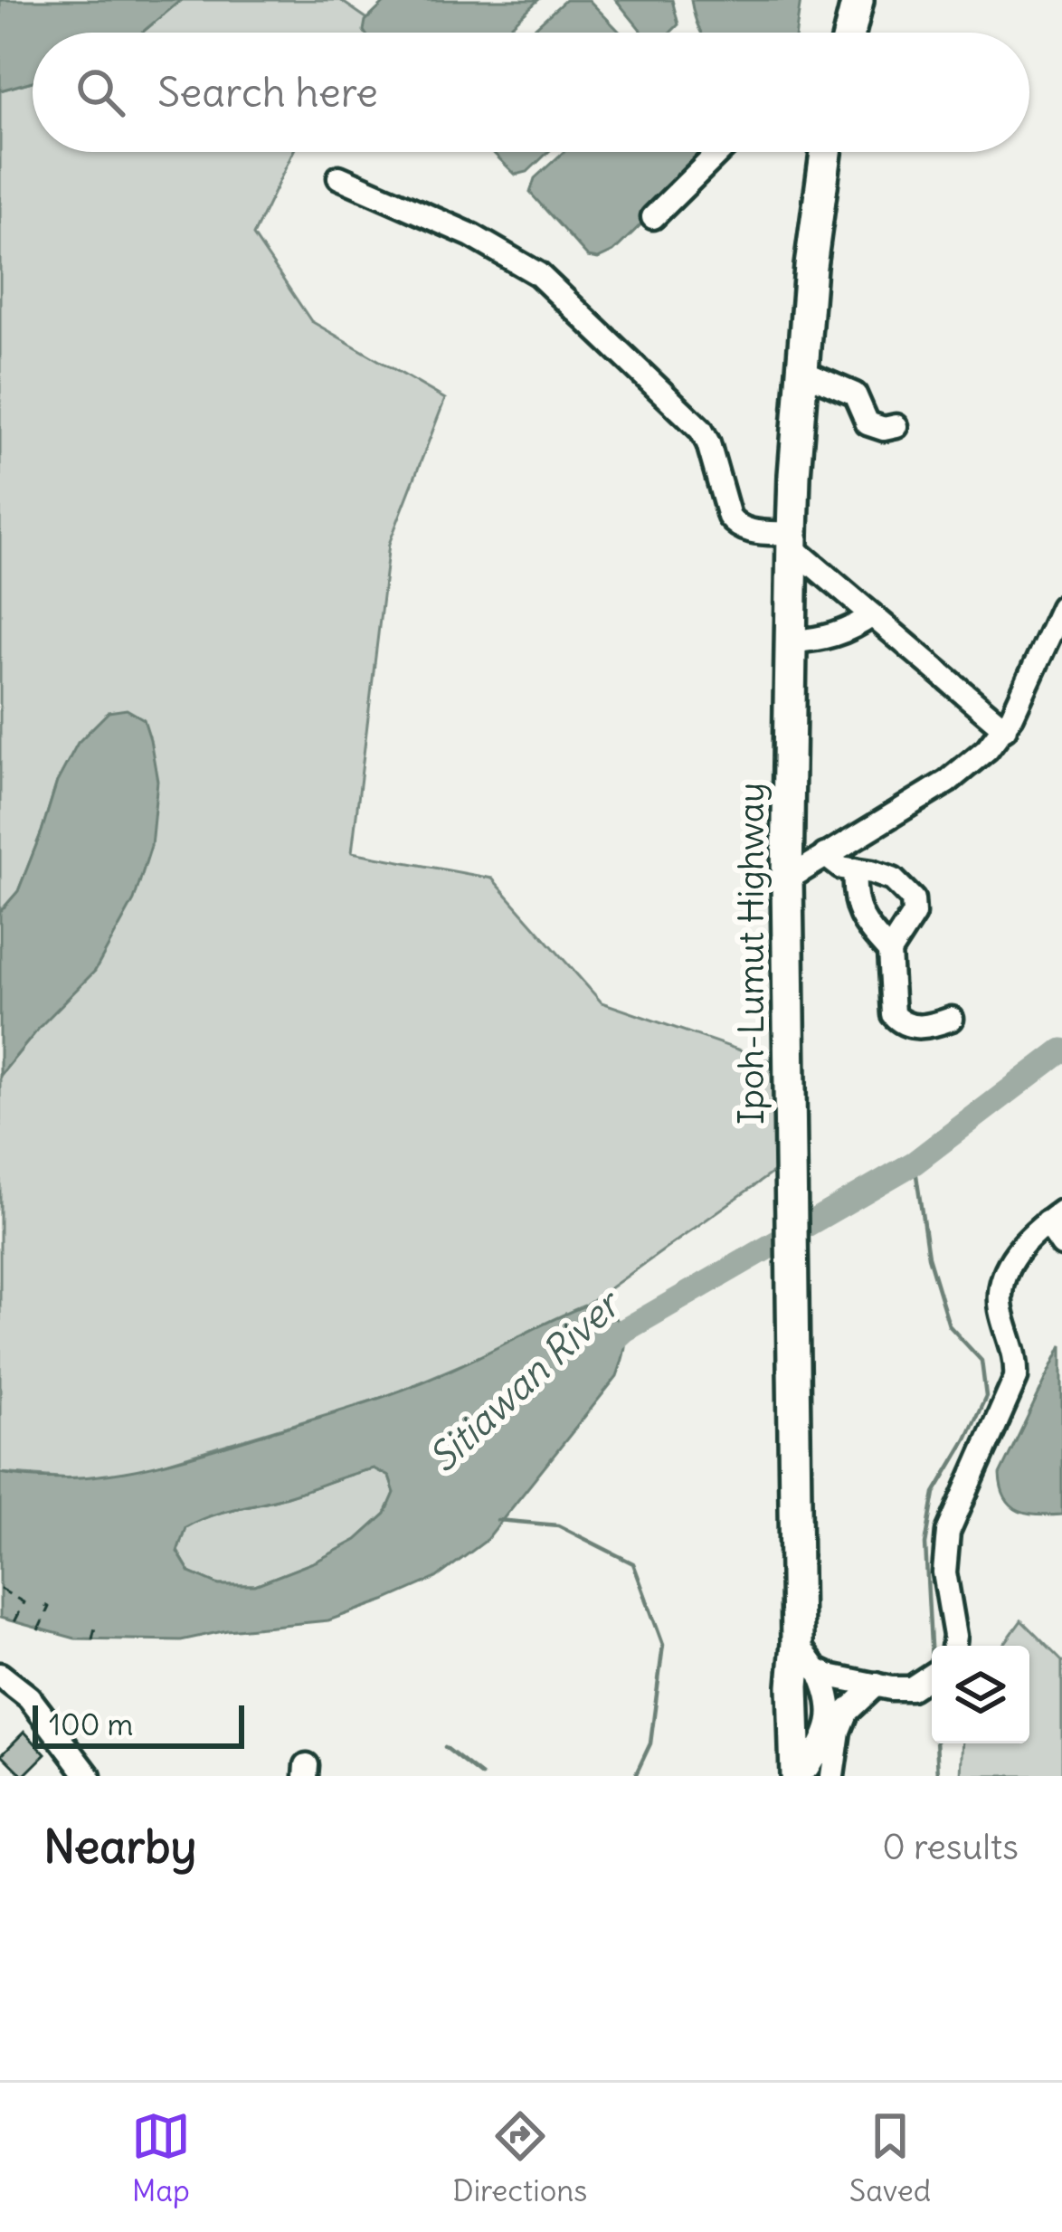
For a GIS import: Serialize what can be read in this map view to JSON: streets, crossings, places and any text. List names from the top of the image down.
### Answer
{
  "streets": {
    "highway": ["Ipoh-Lumut Highway"]
  },
  "water": ["Sitiawan River"],
  "scale_bar": "100 m",
  "page": {
    "search": "Search here",
    "scale": "100 m",
    "heading": ["Nearby", "0 results"],
    "nav": ["Map", "Directions", "Saved"]
  }
}
